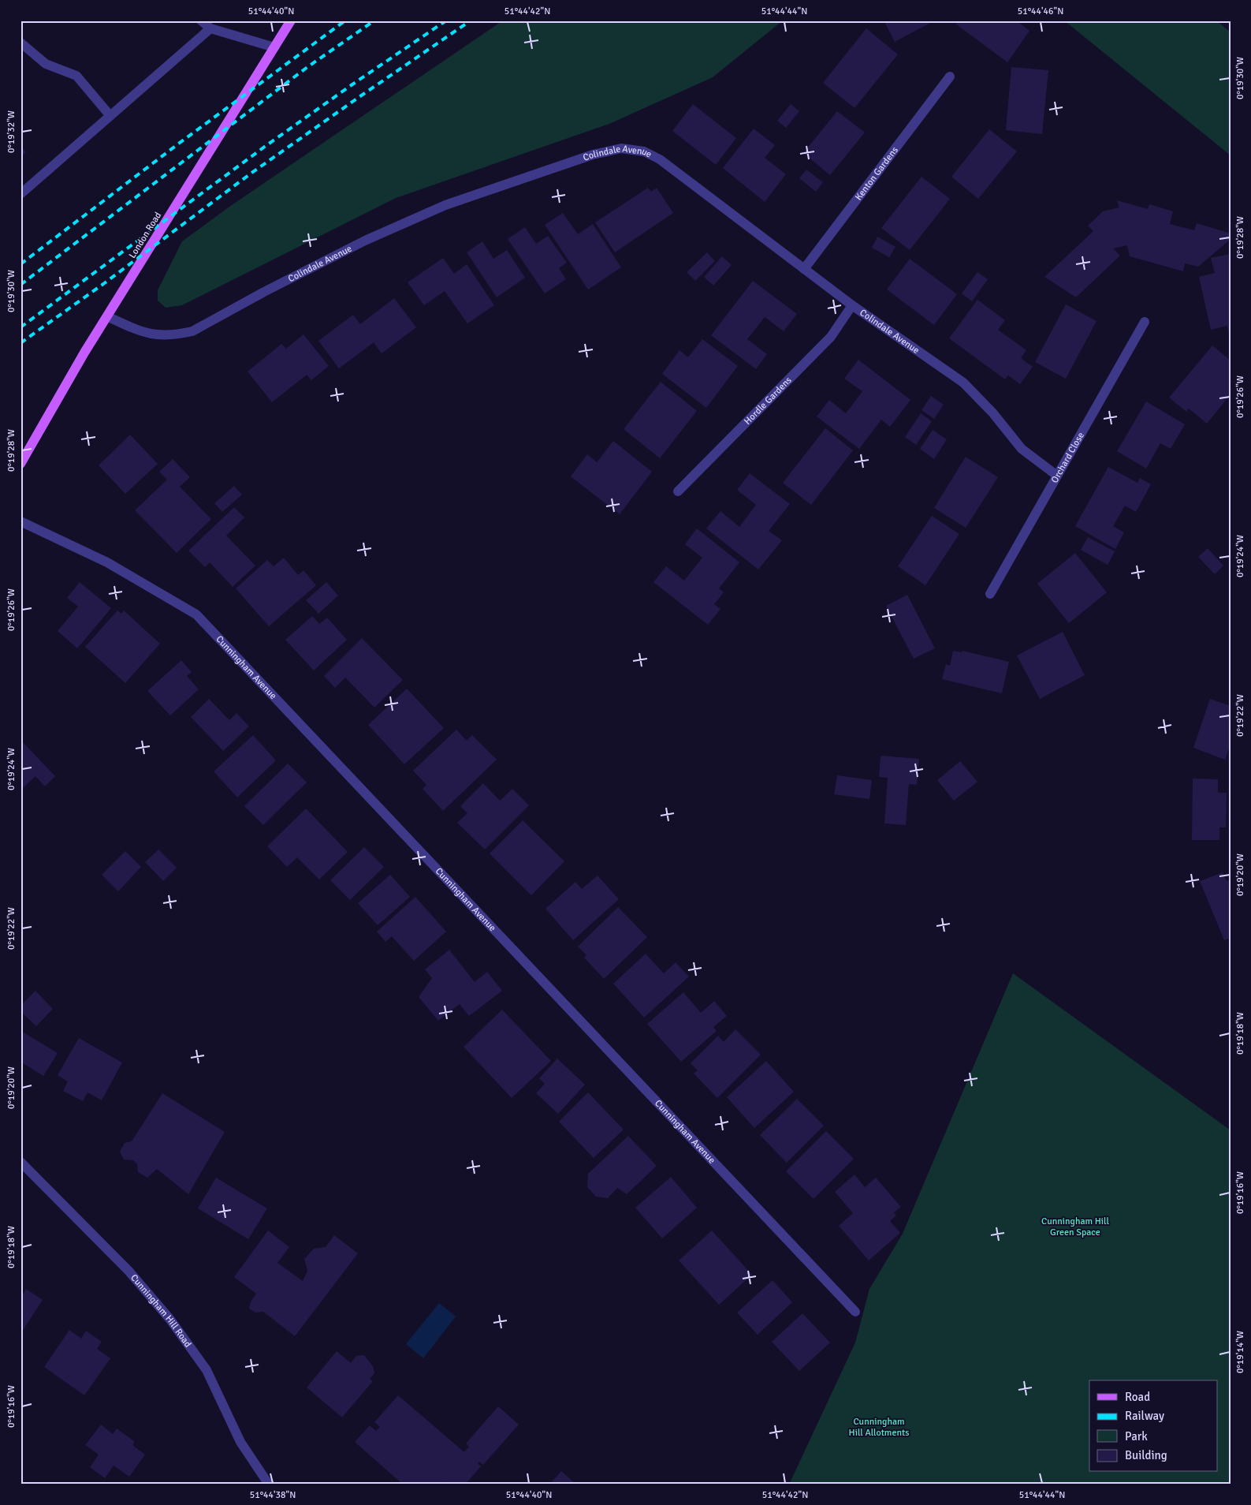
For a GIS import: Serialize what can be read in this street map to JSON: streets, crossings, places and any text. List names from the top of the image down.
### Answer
{
  "streets": {
    "main road": ["London Road"],
    "street": [
      "Colindale Avenue",
      "Kenton Gardens",
      "Hordle Gardens",
      "Orchard Close",
      "Cunningham Avenue",
      "Cunningham Hill Road"
    ]
  },
  "crossings": [
    ["Colindale Avenue", "Kenton Gardens"],
    ["Colindale Avenue", "London Road"],
    ["Colindale Avenue", "Hordle Gardens"],
    ["Colindale Avenue", "Orchard Close"]
  ],
  "parks": ["Cunningham Hill Green Space", "Cunningham Hill Allotments"],
  "legend": [
    "Road",
    "Railway",
    "Park",
    "Building"
  ],
  "coordinates": [
    "51°44'40\"N",
    "51°44'42\"N",
    "51°44'44\"N",
    "51°44'46\"N",
    "0°19'30\"W",
    "0°19'32\"W",
    "0°19'28\"W",
    "0°19'26\"W",
    "0°19'24\"W",
    "0°19'22\"W",
    "0°19'20\"W",
    "0°19'18\"W",
    "0°19'16\"W",
    "0°19'14\"W",
    "51°44'38\"N"
  ]
}
